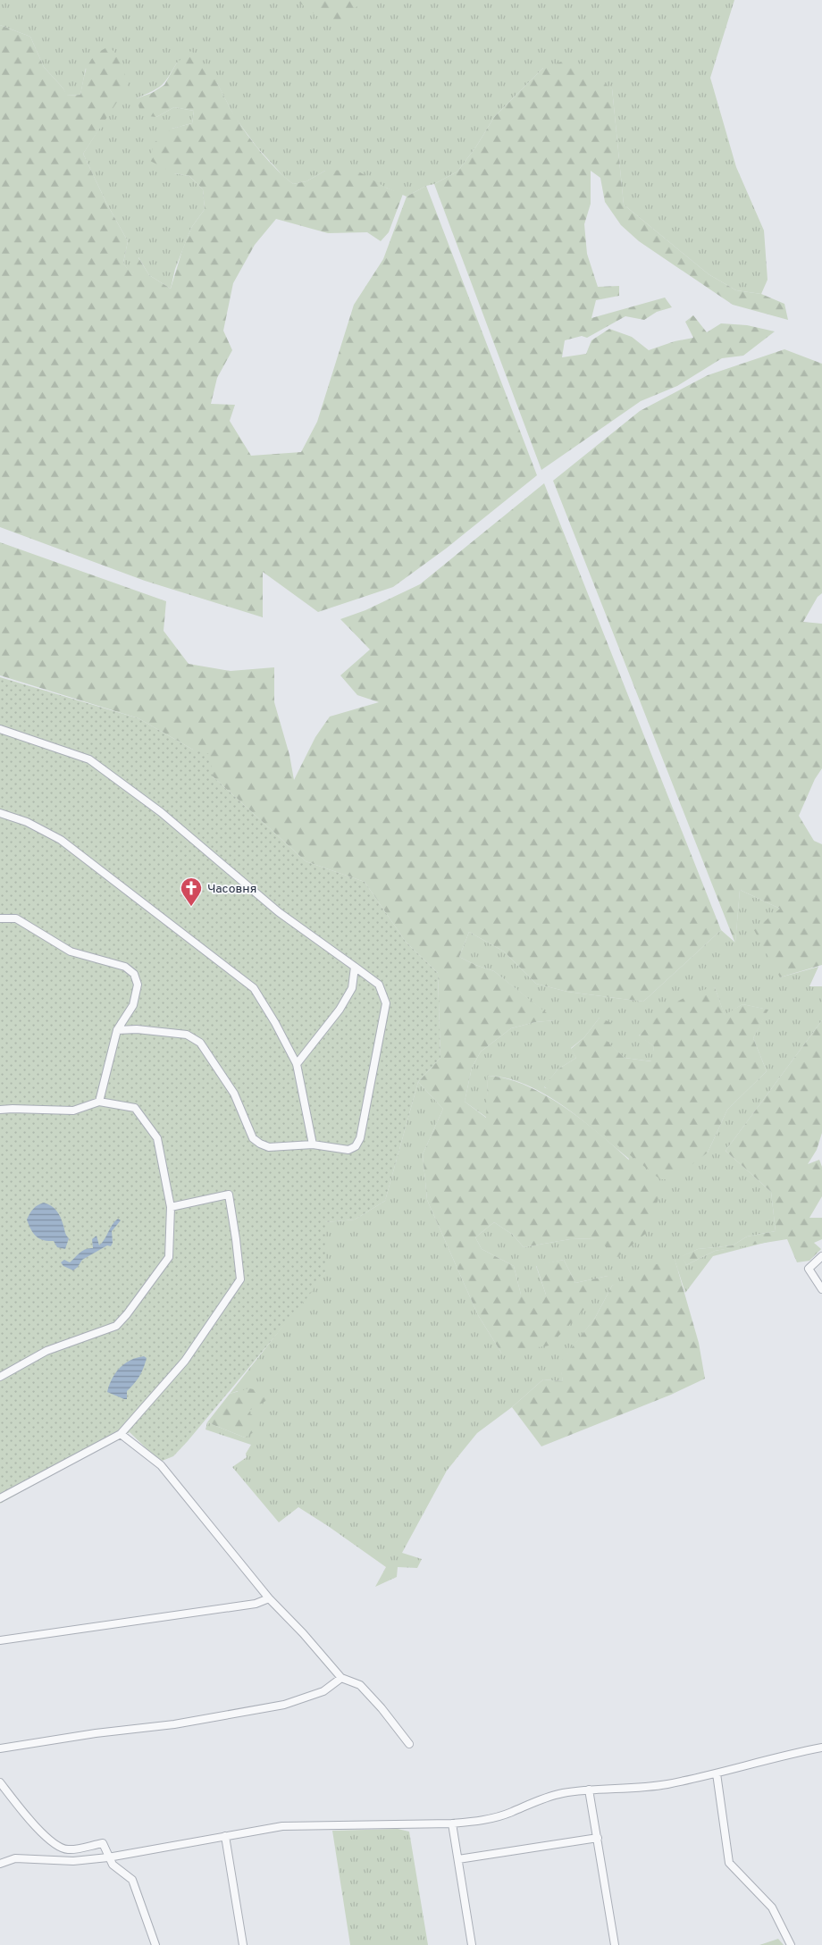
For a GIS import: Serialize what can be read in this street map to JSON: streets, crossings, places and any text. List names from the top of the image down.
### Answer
{
  "places": {
    "church": ["Часовня"]
  }
}
